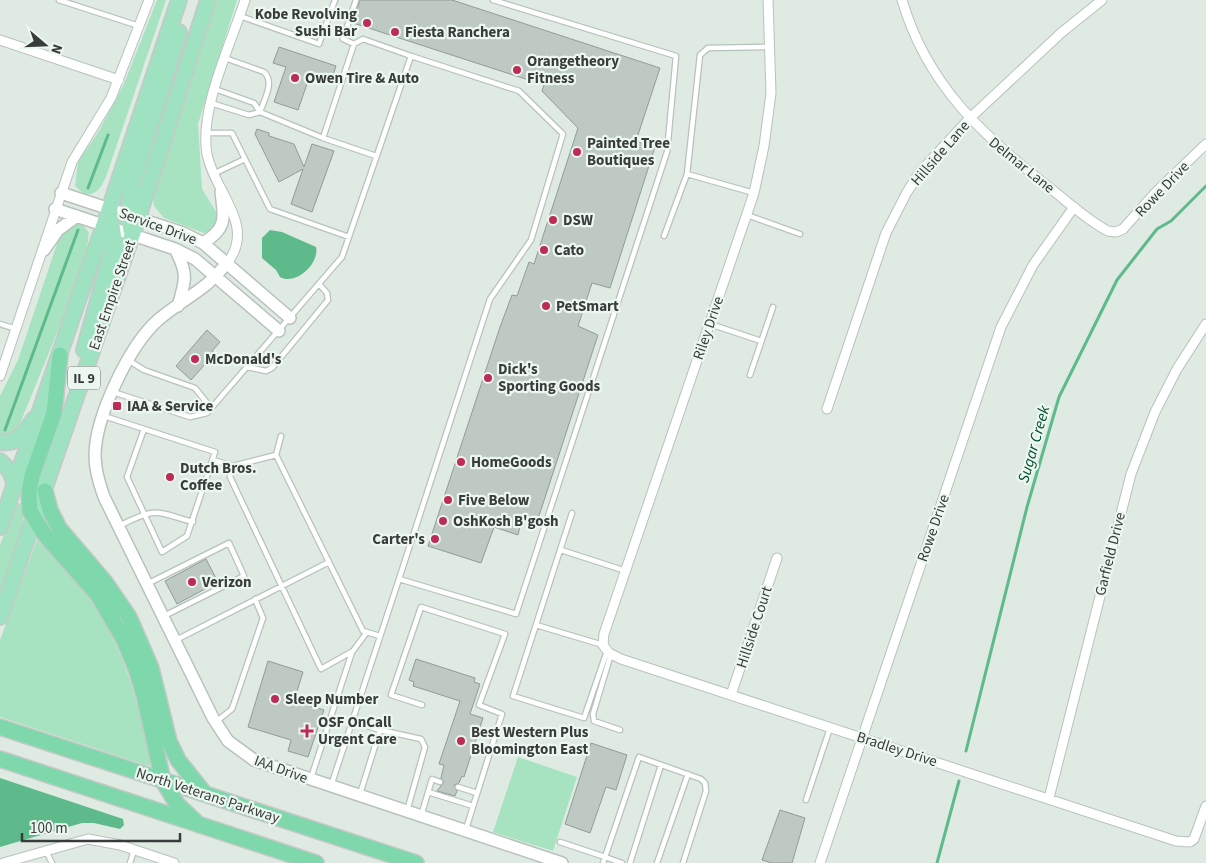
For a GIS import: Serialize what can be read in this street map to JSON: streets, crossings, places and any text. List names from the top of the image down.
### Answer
{
  "streets": {
    "highway": ["North Veterans Parkway"],
    "main road": ["East Empire Street", "IL 9"],
    "street": [
      "Hillside Lane",
      "Delmar Lane",
      "Rowe Drive",
      "Service Drive",
      "Riley Drive",
      "Garfield Drive",
      "Hillside Court",
      "Bradley Drive",
      "IAA Drive"
    ]
  },
  "crossings": [
    ["Hillside Lane", "Delmar Lane"],
    ["Delmar Lane", "Rowe Drive"],
    ["Rowe Drive", "Bradley Drive"],
    ["Service Drive", "East Empire Street"],
    ["Service Drive", "IAA Drive"],
    ["Riley Drive", "Bradley Drive"],
    ["Garfield Drive", "Bradley Drive"],
    ["Hillside Court", "Bradley Drive"]
  ],
  "water": ["Sugar Creek"],
  "places": {
    "other": [
      "Kobe Revolving Sushi Bar",
      "Fiesta Ranchera",
      "Orangetheory Fitness",
      "Owen Tire & Auto",
      "Painted Tree Boutiques",
      "DSW",
      "Cato",
      "PetSmart",
      "McDonald's",
      "Dick's Sporting Goods",
      "HomeGoods",
      "Dutch Bros. Coffee",
      "Five Below",
      "OshKosh B'gosh",
      "Carter's",
      "Verizon",
      "Sleep Number",
      "Best Western Plus Bloomington East"
    ],
    "transit": ["IAA & Service"],
    "health": ["OSF OnCall Urgent Care"]
  },
  "scale_bar": "100 m",
  "north": "right"
}
